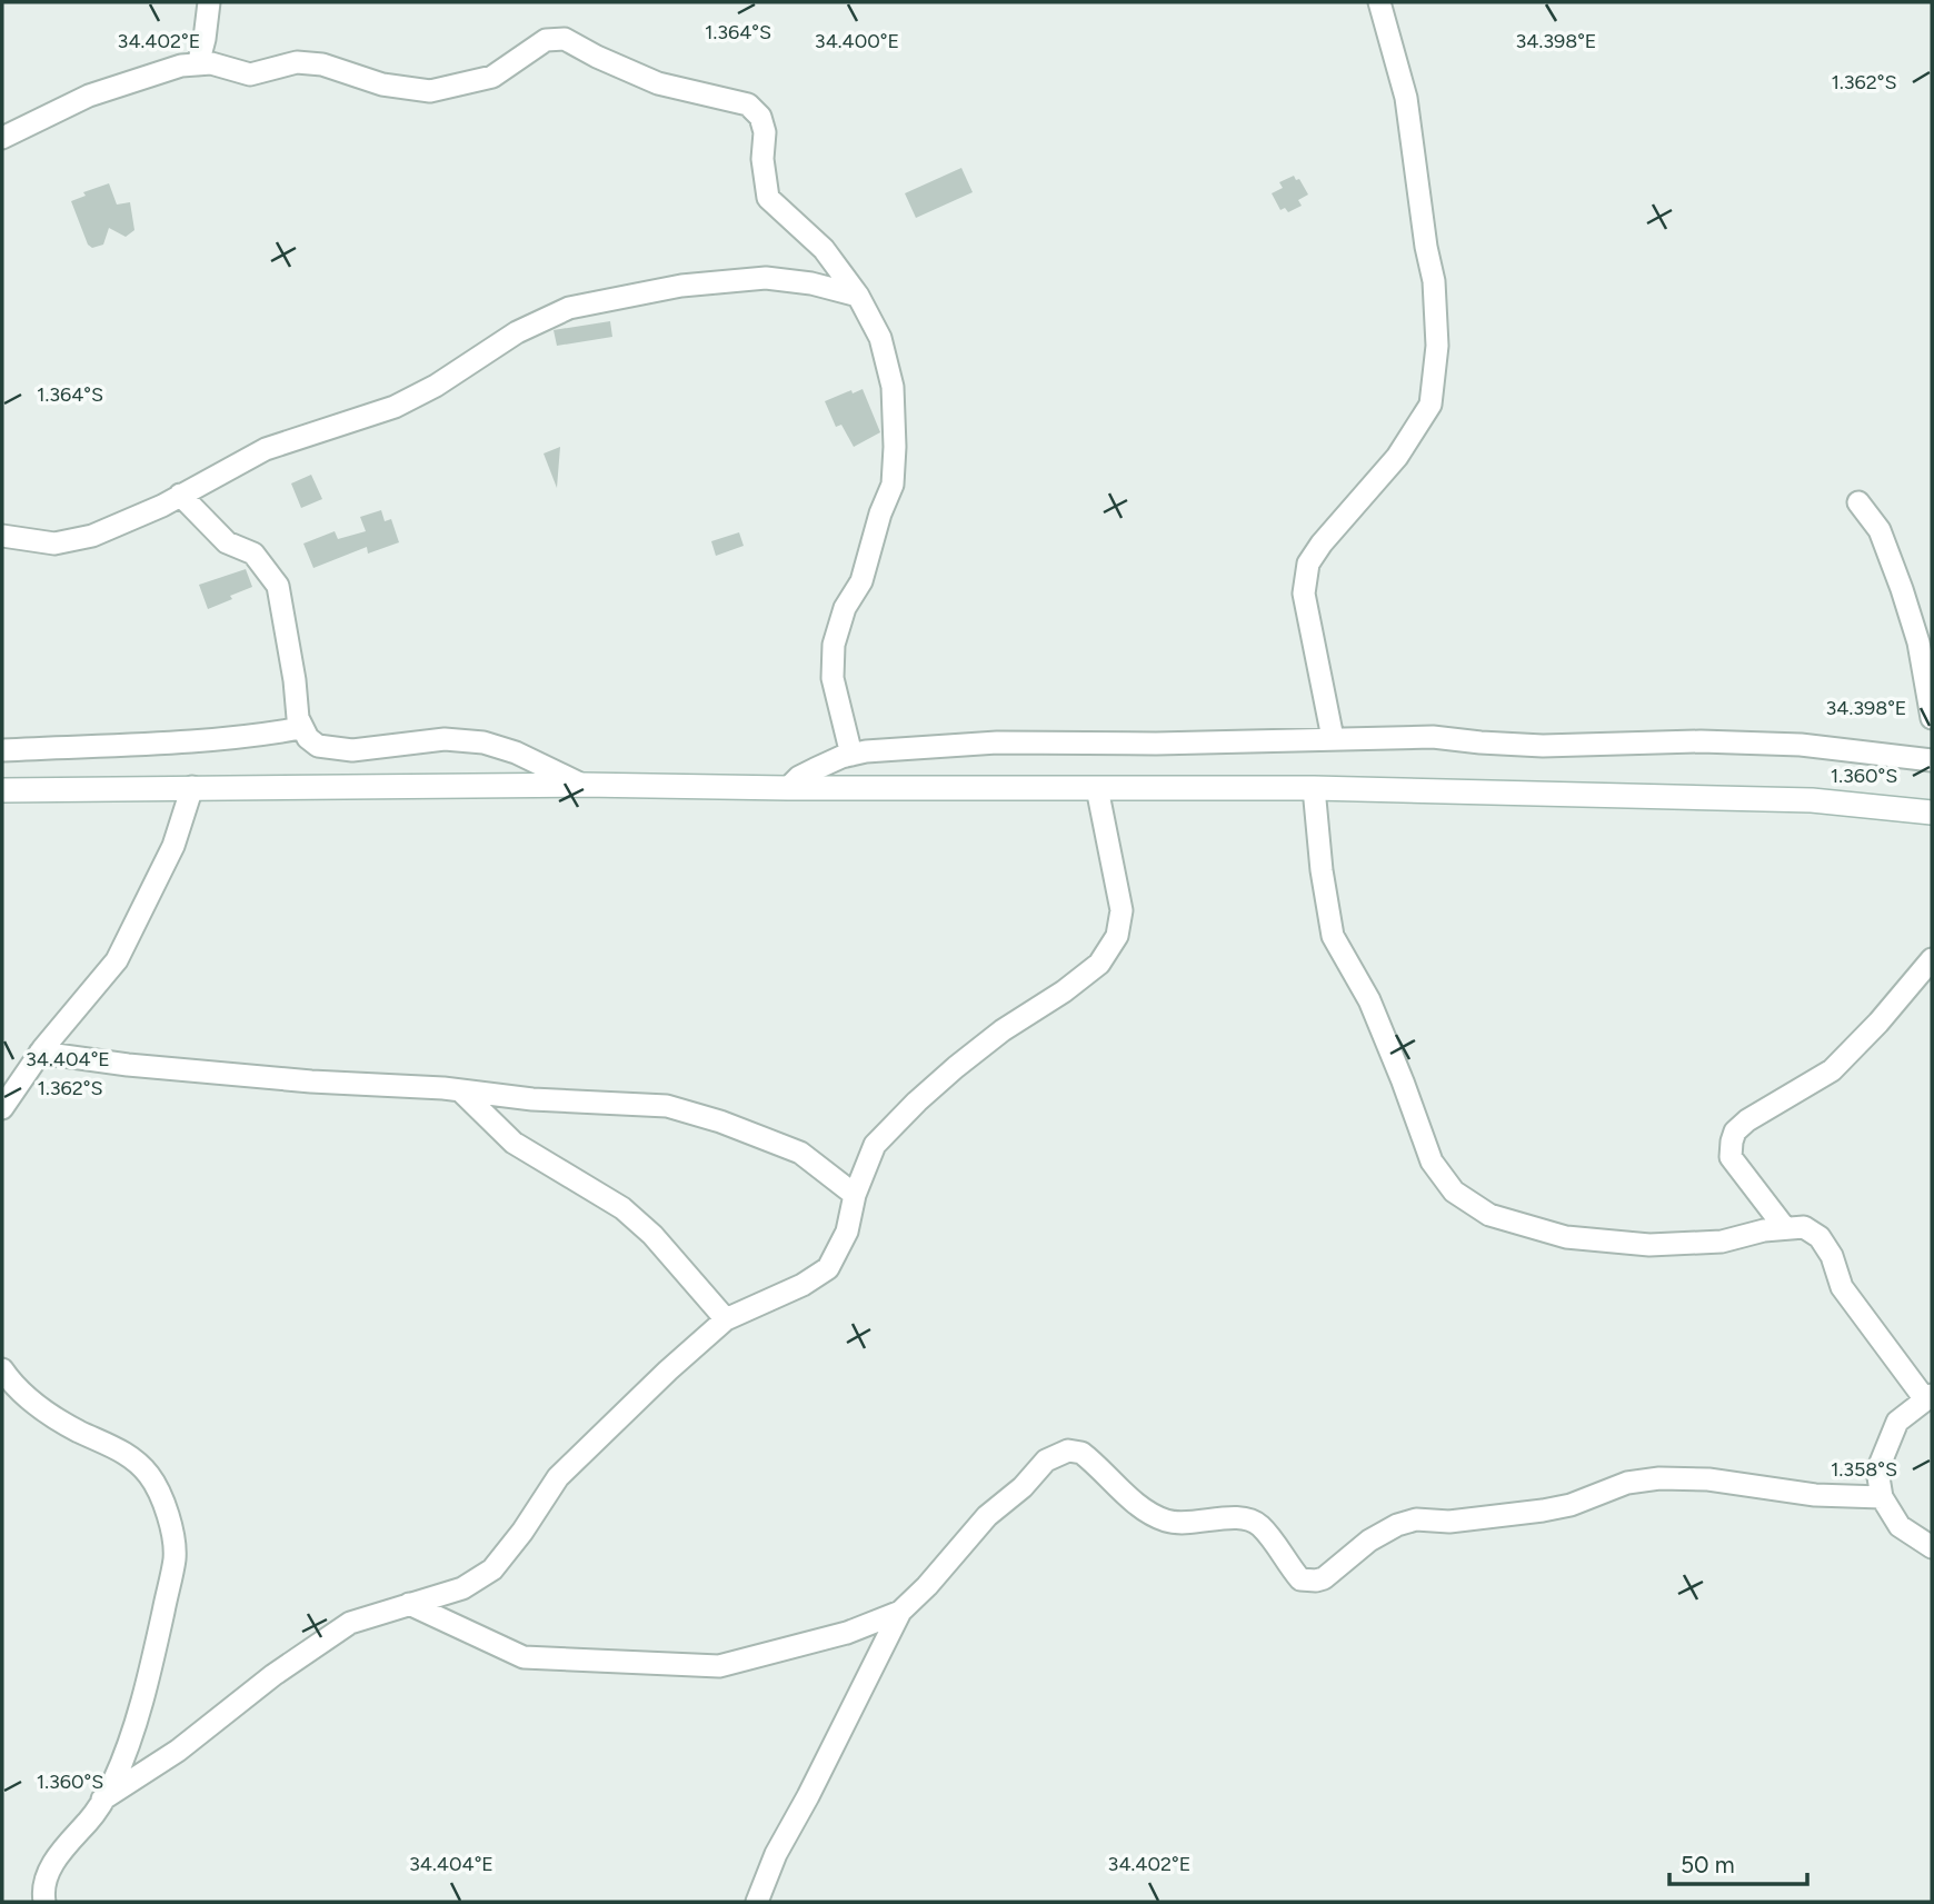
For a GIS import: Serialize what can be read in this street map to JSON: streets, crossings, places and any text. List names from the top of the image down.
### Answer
{
  "scale_bar": "50 m",
  "coordinates": [
    "1.364°S",
    "34.402°E",
    "34.398°E",
    "34.400°E",
    "1.362°S",
    "1.360°S",
    "34.404°E",
    "1.358°S"
  ]
}
